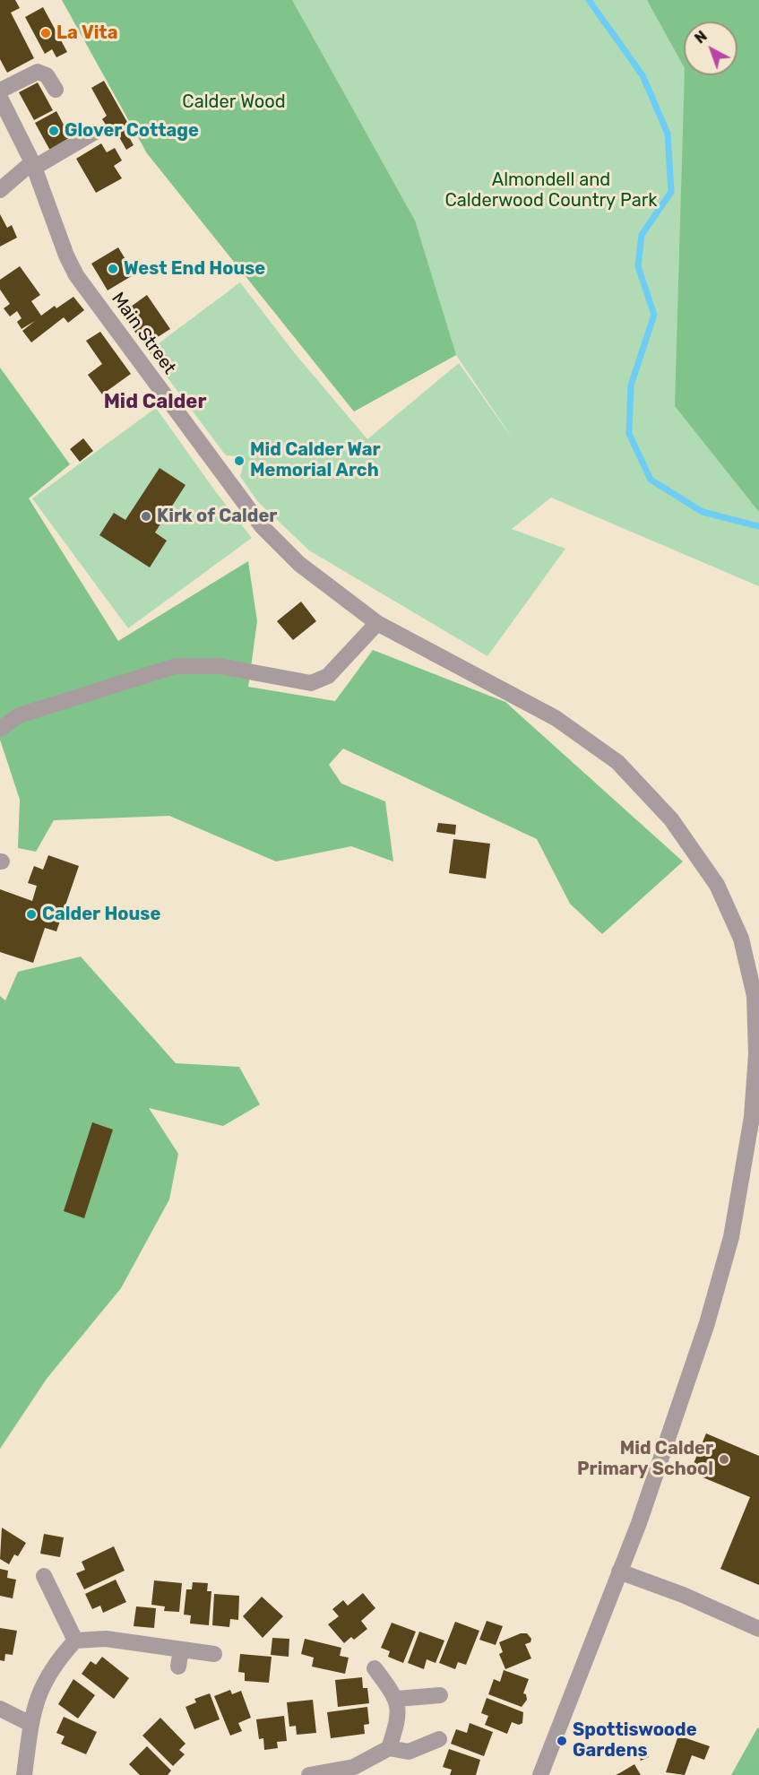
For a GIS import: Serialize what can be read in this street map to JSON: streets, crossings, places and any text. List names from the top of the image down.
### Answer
{
  "streets": {
    "street": ["Main Street"]
  },
  "districts": ["Mid Calder"],
  "parks": ["Calder Wood", "Almondell and Calderwood Country Park"],
  "places": [
    "La Vita",
    "Glover Cottage",
    "West End House",
    "Mid Calder War Memorial Arch",
    "Kirk of Calder",
    "Calder House",
    "Mid Calder Primary School",
    "Spottiswoode Gardens"
  ],
  "north": "top left"
}
